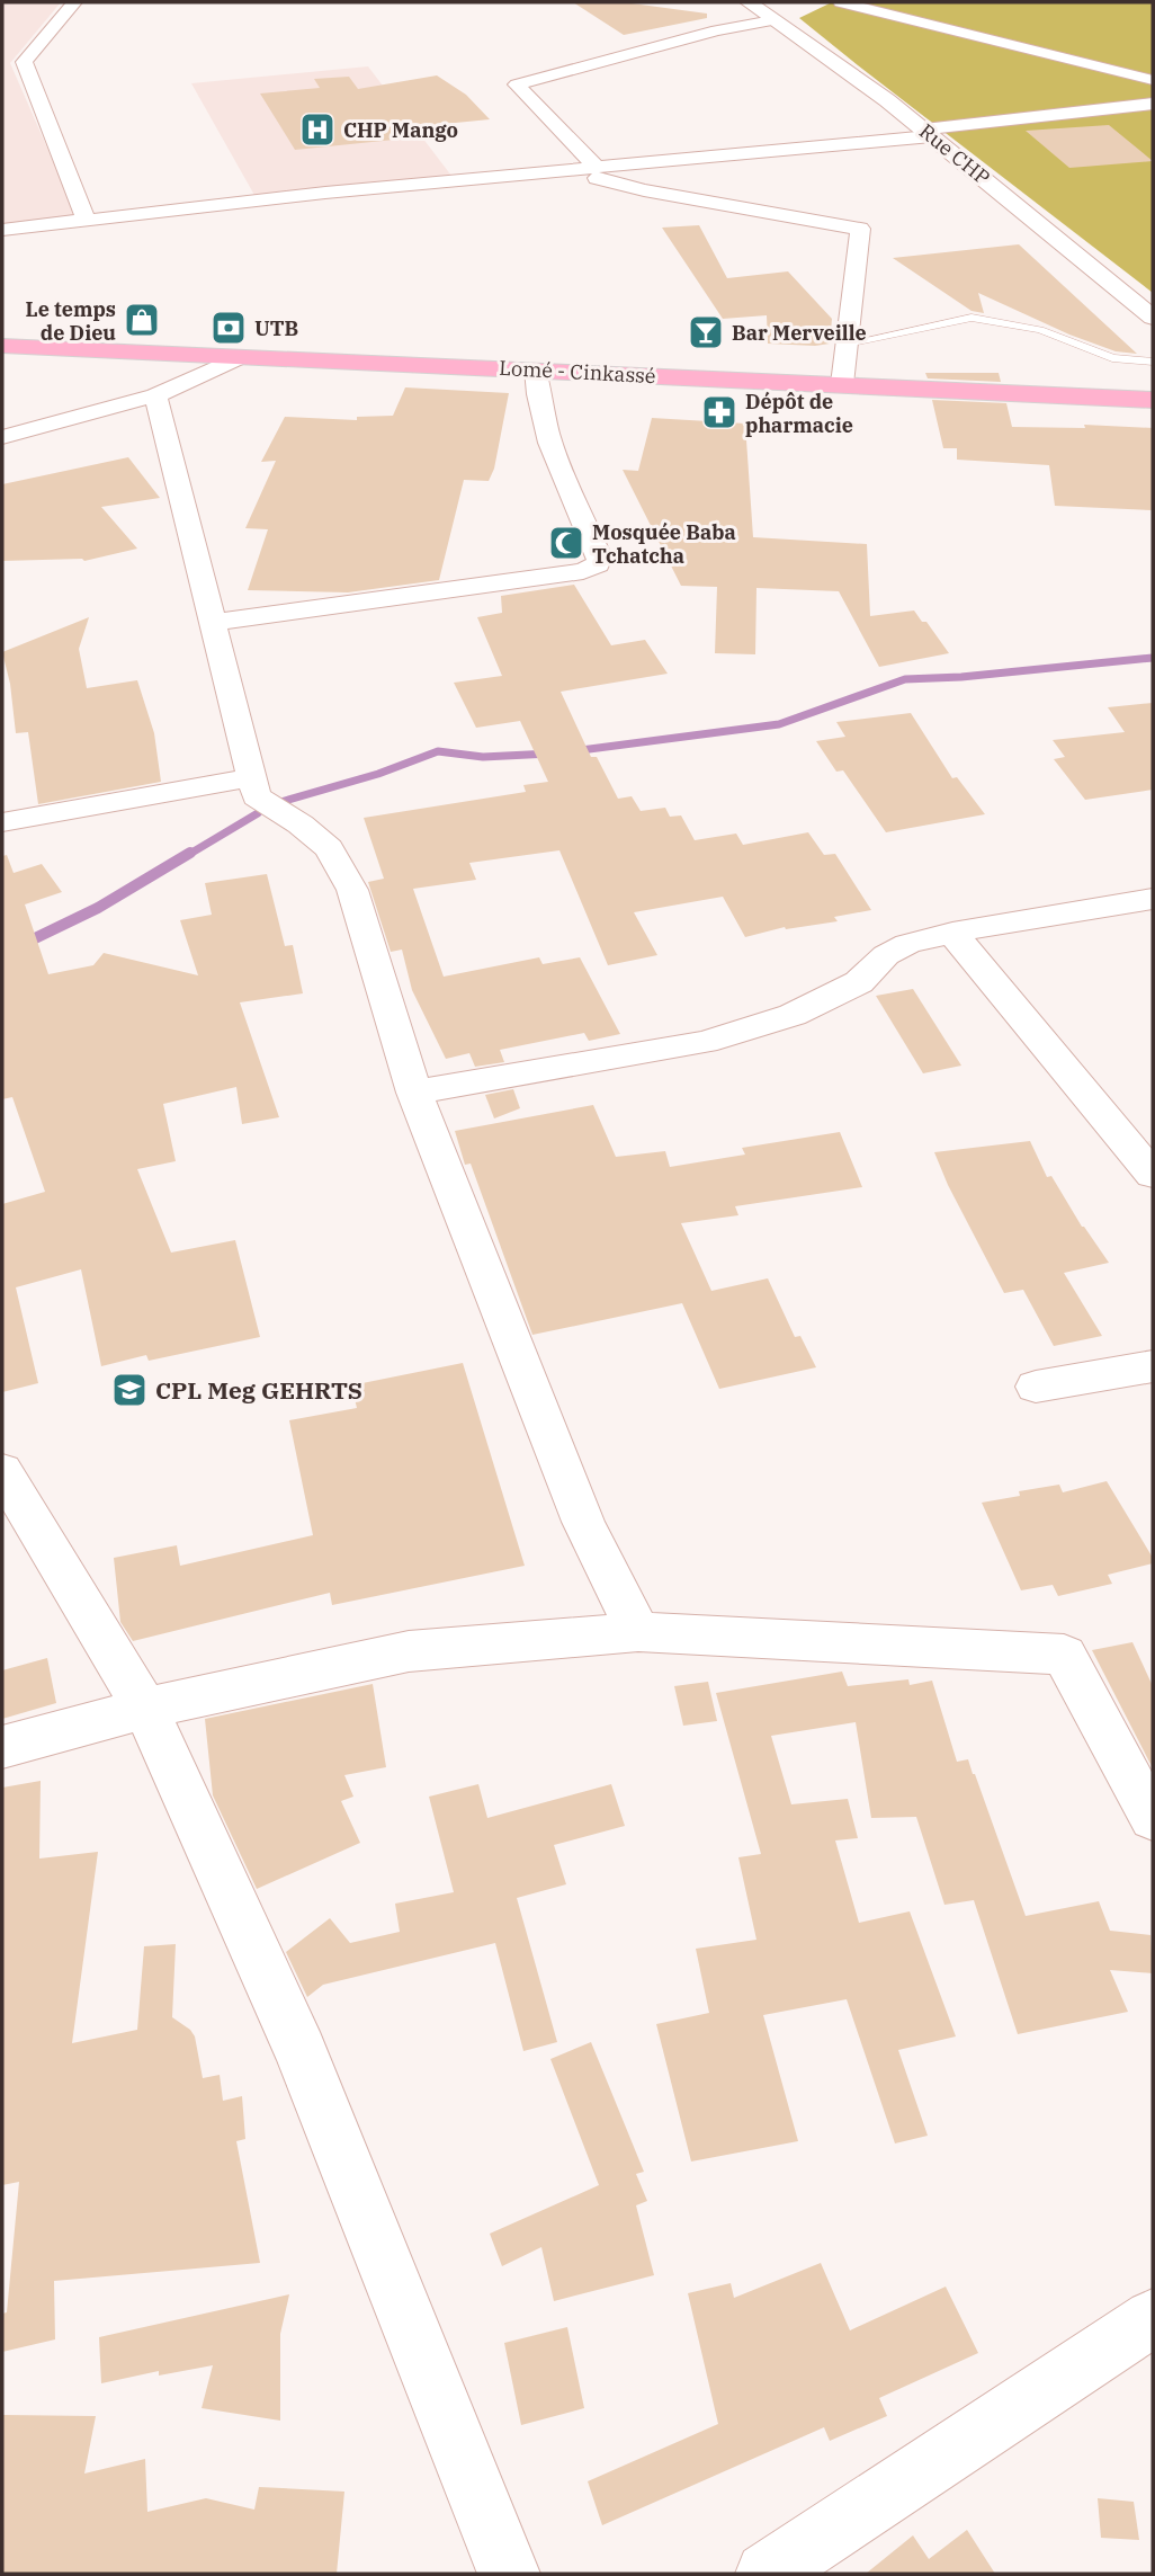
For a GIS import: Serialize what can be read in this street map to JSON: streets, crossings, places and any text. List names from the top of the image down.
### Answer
{
  "streets": {
    "highway": ["Lomé - Cinkassé"],
    "street": ["Rue CHP"]
  },
  "places": {
    "hospital": ["CHP Mango"],
    "shop": ["Le temps de Dieu"],
    "bank": ["UTB"],
    "bar": ["Bar Merveille"],
    "pharmacy": ["Dépôt de pharmacie"],
    "mosque": ["Mosquée Baba Tchatcha"],
    "school or university": ["CPL Meg GEHRTS"]
  }
}
